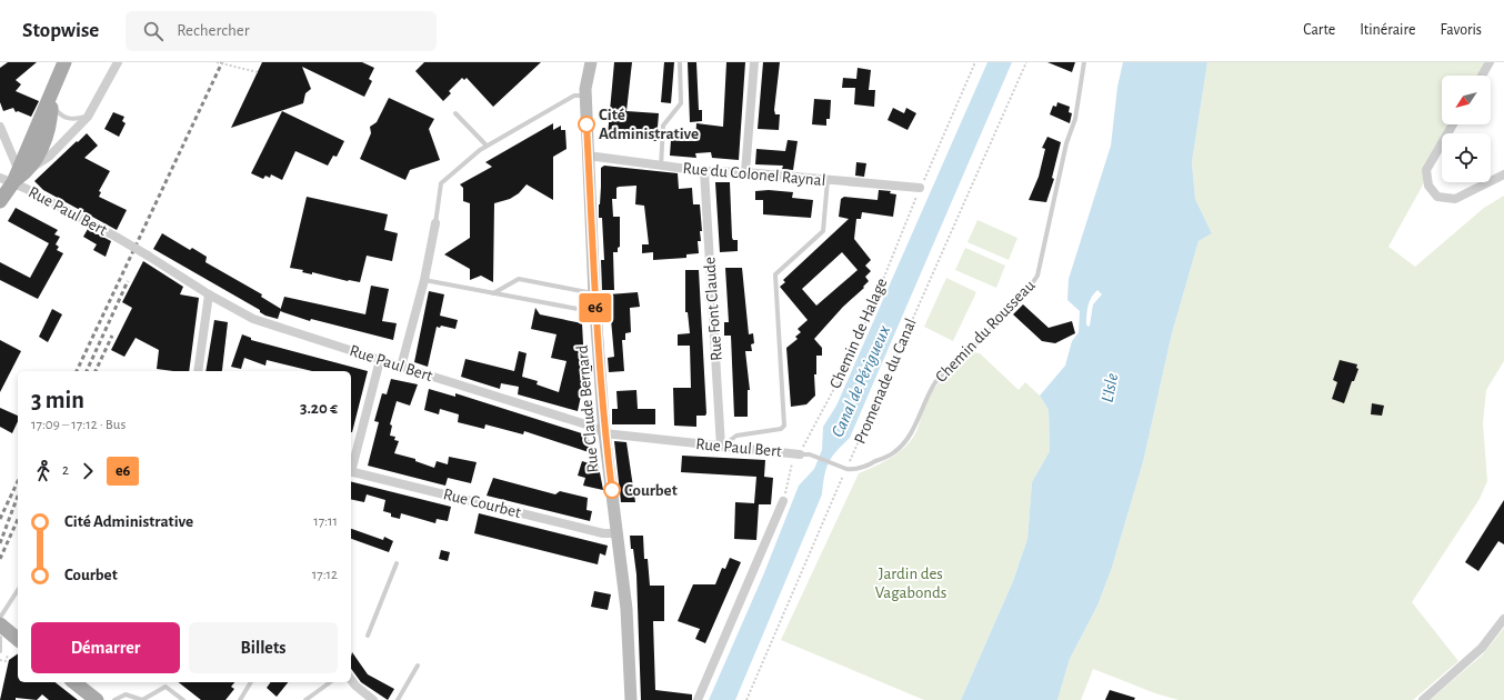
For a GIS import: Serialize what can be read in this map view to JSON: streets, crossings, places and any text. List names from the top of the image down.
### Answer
{
  "streets": {
    "main road": ["Rue Claude Bernard"],
    "street": [
      "Rue du Colonel Raynal",
      "Rue Paul Bert",
      "Rue Font Claude",
      "Rue Courbet"
    ],
    "lane": ["Chemin du Rousseau"],
    "path": ["Chemin de Halage", "Promenade du Canal"]
  },
  "crossings": [
    ["Rue du Colonel Raynal", "Rue Font Claude"],
    ["Rue du Colonel Raynal", "Chemin de Halage"],
    ["Rue du Colonel Raynal", "Rue Claude Bernard"],
    ["Rue Paul Bert", "Rue Font Claude"],
    ["Rue Paul Bert", "Chemin de Halage"],
    ["Rue Paul Bert", "Rue Claude Bernard"],
    ["Chemin du Rousseau", "Promenade du Canal"],
    ["Rue Claude Bernard", "Rue Courbet"]
  ],
  "water": ["Canal de Périgueux", "L'Isle"],
  "parks": ["Jardin des Vagabonds"],
  "places": ["Cité Administrative", "Courbet"],
  "lines": ["bus line e6"],
  "north": "bottom left",
  "page": {
    "header": "Stopwise",
    "search": "Rechercher",
    "nav": ["Carte", "Itinéraire", "Favoris"],
    "on_map": "e6",
    "heading": ["3 min", "17:09 – 17:12 · Bus", "3.20 €"],
    "legs": ["2", "e6"],
    "list": [
      {
        "name": "Cité Administrative",
        "value": "17:11"
      },
      {
        "name": "Courbet",
        "value": "17:12"
      }
    ],
    "buttons": ["Démarrer", "Billets"]
  }
}
